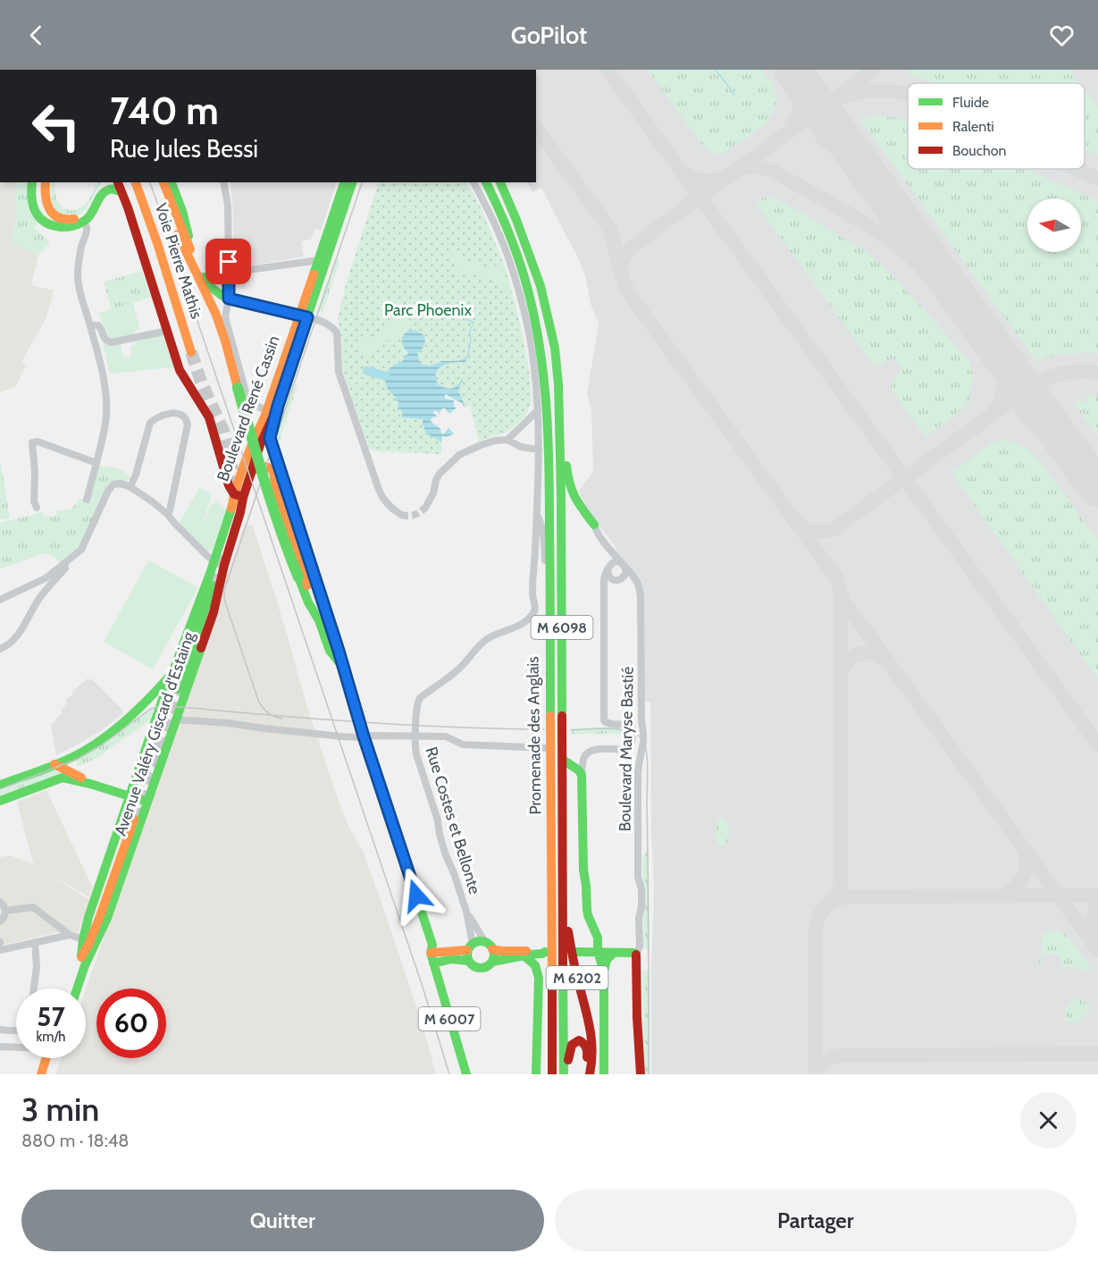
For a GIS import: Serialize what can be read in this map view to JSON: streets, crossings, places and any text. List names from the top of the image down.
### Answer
{
  "streets": {
    "main road": [
      "Voie Pierre Mathis",
      "Boulevard René Cassin",
      "M 6098",
      "Avenue Valéry Giscard d'Estaing",
      "Promenade des Anglais",
      "M 6202",
      "M 6007"
    ],
    "street": ["Boulevard Maryse Bastié", "Rue Costes et Bellonte"]
  },
  "crossings": [
    ["Voie Pierre Mathis", "Boulevard René Cassin"],
    ["Boulevard René Cassin", "Avenue Valéry Giscard d'Estaing"],
    ["M 6098", "M 6202"]
  ],
  "parks": ["Parc Phoenix"],
  "legend": ["Fluide", "Ralenti", "Bouchon"],
  "north": "left",
  "page": {
    "header": "GoPilot",
    "turn": ["740 m", "Rue Jules Bessi"],
    "speed": "57 km/h",
    "limit": "60",
    "heading": ["3 min", "880 m · 18:48"],
    "buttons": ["Quitter", "Partager"]
  }
}
